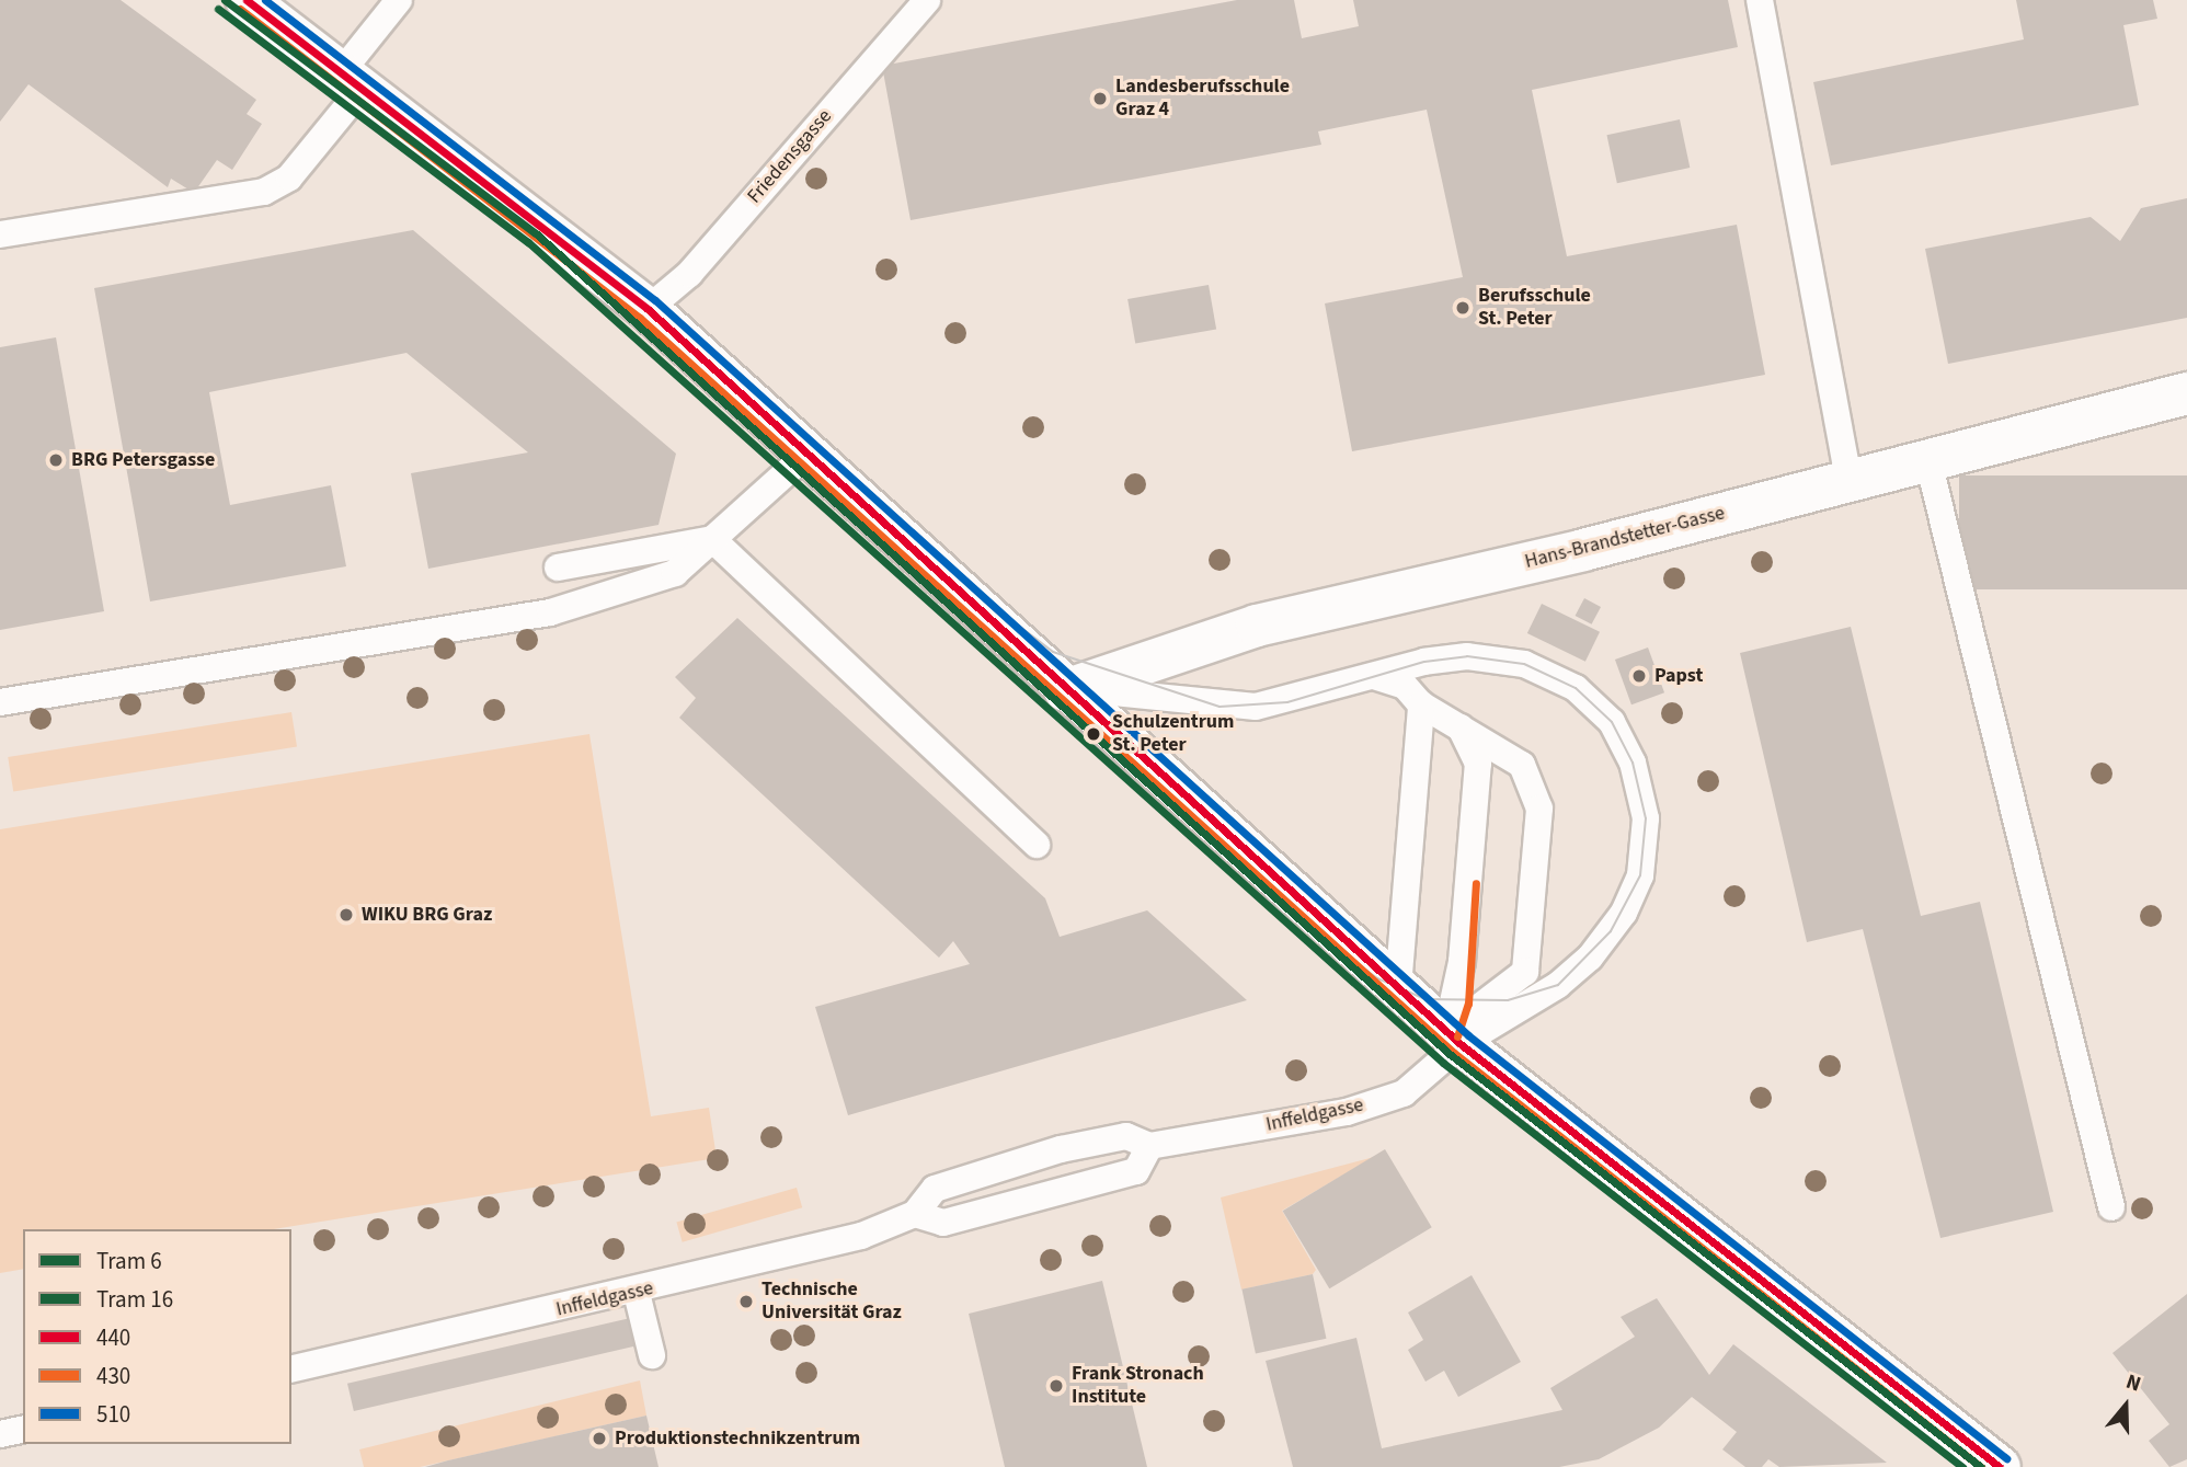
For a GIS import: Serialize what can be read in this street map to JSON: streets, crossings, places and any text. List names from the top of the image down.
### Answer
{
  "streets": {
    "main road": ["Hans-Brandstetter-Gasse"],
    "lane": ["Friedensgasse", "Inffeldgasse"]
  },
  "places": [
    "Landesberufsschule Graz 4",
    "Berufsschule St. Peter",
    "BRG Petersgasse",
    "Papst",
    "Schulzentrum St. Peter",
    "WIKU BRG Graz",
    "Technische Universität Graz",
    "Frank Stronach Institute",
    "Produktionstechnikzentrum"
  ],
  "lines": [
    "tram line 6",
    "transit line 440",
    "transit line 510",
    "tram line 16",
    "transit line 430"
  ],
  "legend": [
    "Tram 6",
    "Tram 16",
    "440",
    "430",
    "510"
  ],
  "north": "top"
}
